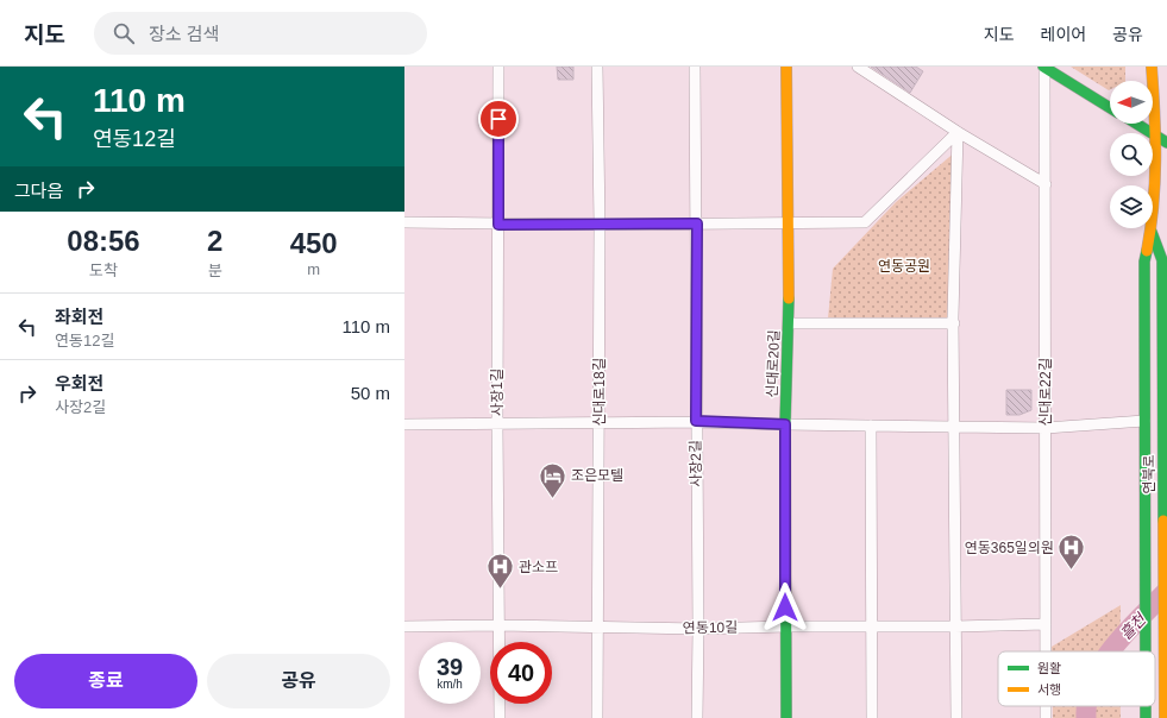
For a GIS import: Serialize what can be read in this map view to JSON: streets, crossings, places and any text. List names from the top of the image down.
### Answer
{
  "streets": {
    "main road": ["신대로20길", "연북로"],
    "street": [
      "사장1길",
      "신대로18길",
      "신대로22길",
      "사장2길",
      "연동10길"
    ]
  },
  "crossings": [
    ["신대로20길", "연동10길"],
    ["사장1길", "연동10길"],
    ["신대로18길", "연동10길"],
    ["신대로22길", "연동10길"],
    ["사장2길", "연동10길"]
  ],
  "water": ["흘천"],
  "parks": ["연동공원"],
  "places": {
    "hotel": ["조은모텔"],
    "hospital": ["연동365일의원", "관소프"]
  },
  "legend": ["원활", "서행"],
  "north": "left",
  "page": {
    "header": "지도",
    "search": "장소 검색",
    "nav": ["지도", "레이어", "공유"],
    "turn": ["110 m", "연동12길"],
    "then": "그다음",
    "eta": [
      "08:56",
      "도착",
      "2",
      "분",
      "450",
      "m"
    ],
    "list": [
      {
        "name": "좌회전",
        "note": "연동12길",
        "value": "110 m"
      },
      {
        "name": "우회전",
        "note": "사장2길",
        "value": "50 m"
      }
    ],
    "speed": "39 km/h",
    "limit": "40",
    "buttons": ["종료", "공유"]
  }
}
